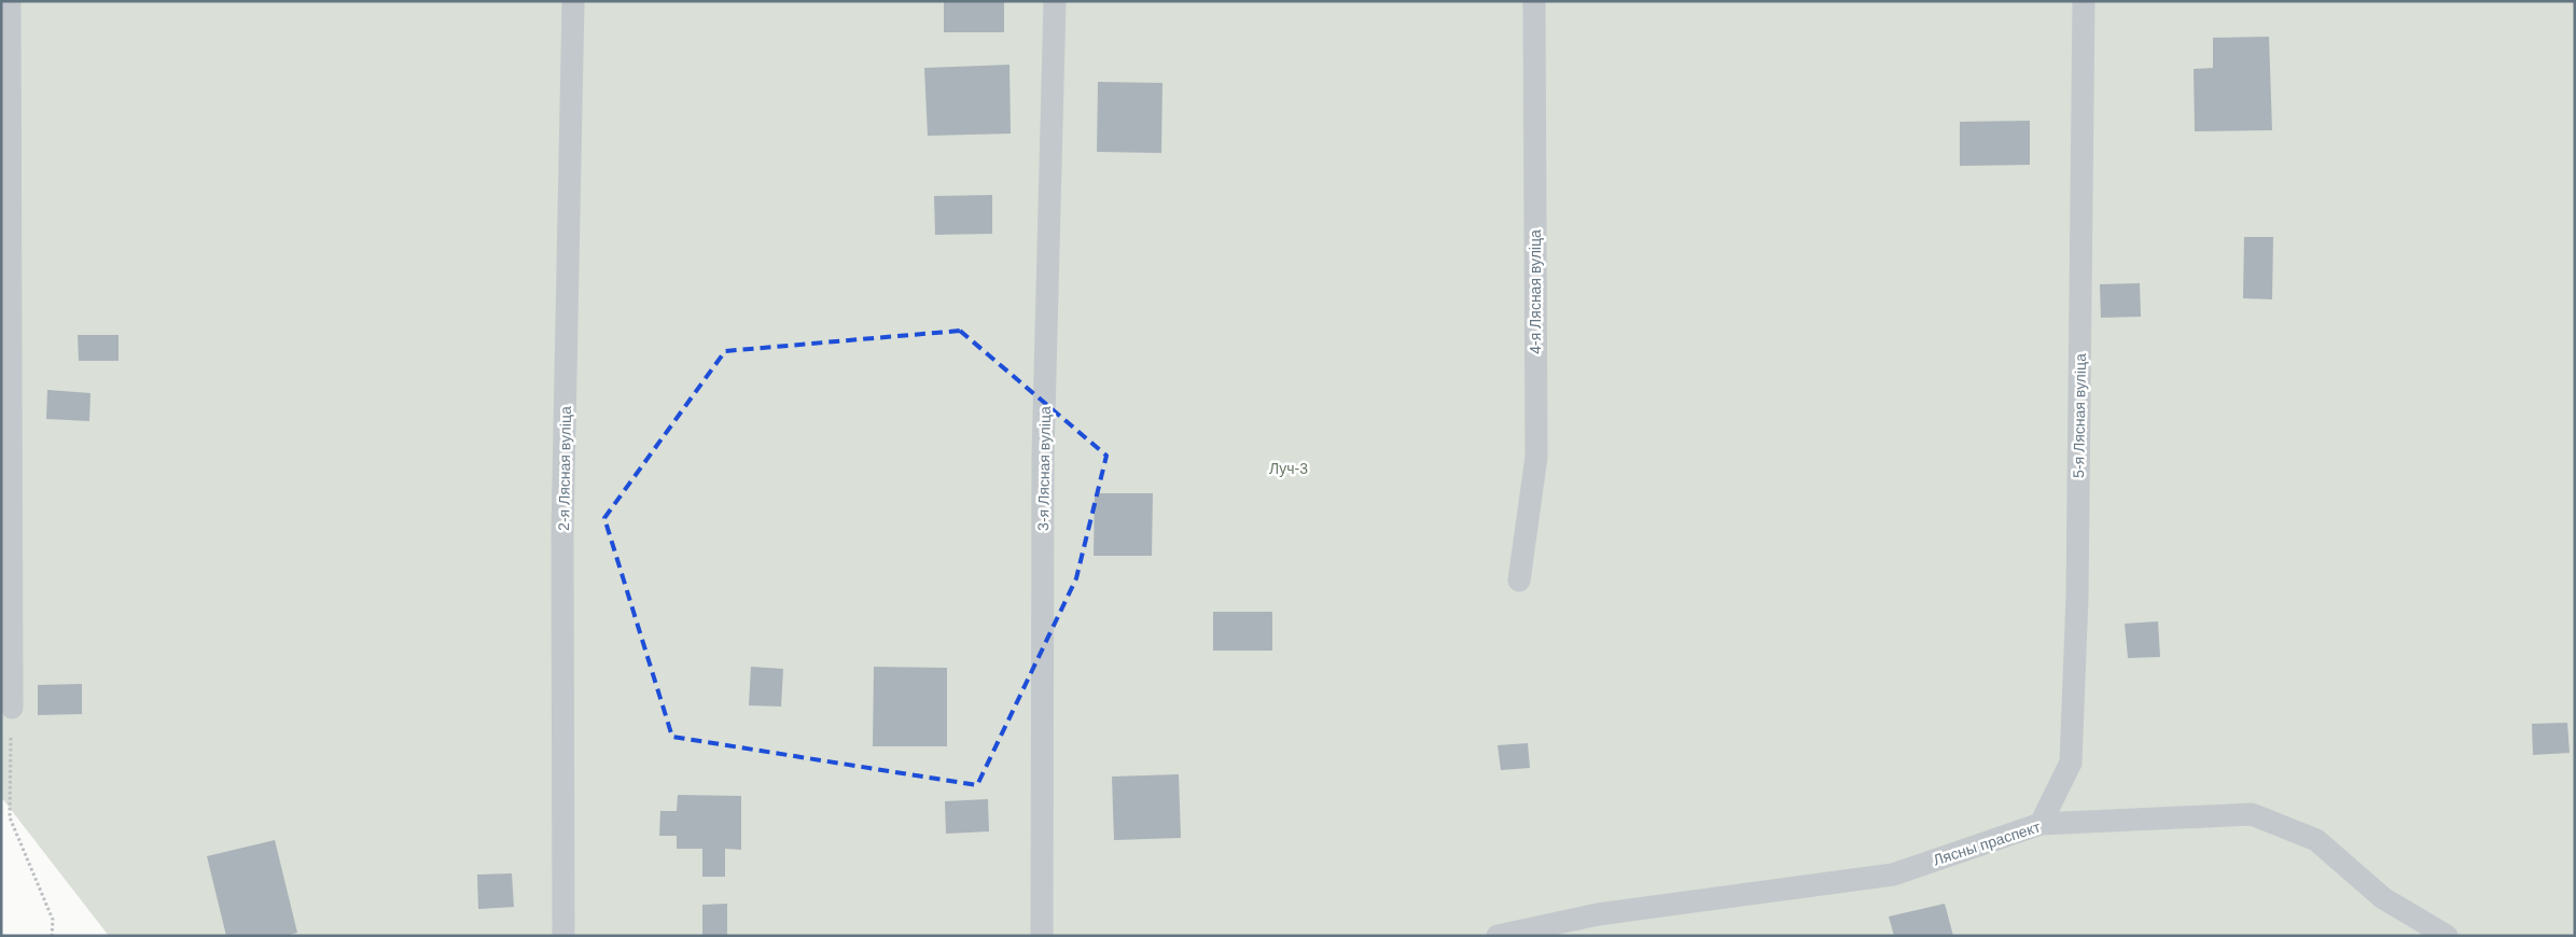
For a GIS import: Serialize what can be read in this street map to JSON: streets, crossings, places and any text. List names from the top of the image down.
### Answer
{
  "streets": {
    "lane": [
      "4-я Лясная вуліца",
      "5-я Лясная вуліца",
      "2-я Лясная вуліца",
      "3-я Лясная вуліца",
      "Лясны праспект"
    ]
  },
  "crossings": [
    ["5-я Лясная вуліца", "Лясны праспект"]
  ],
  "parks": ["Луч-3"]
}
